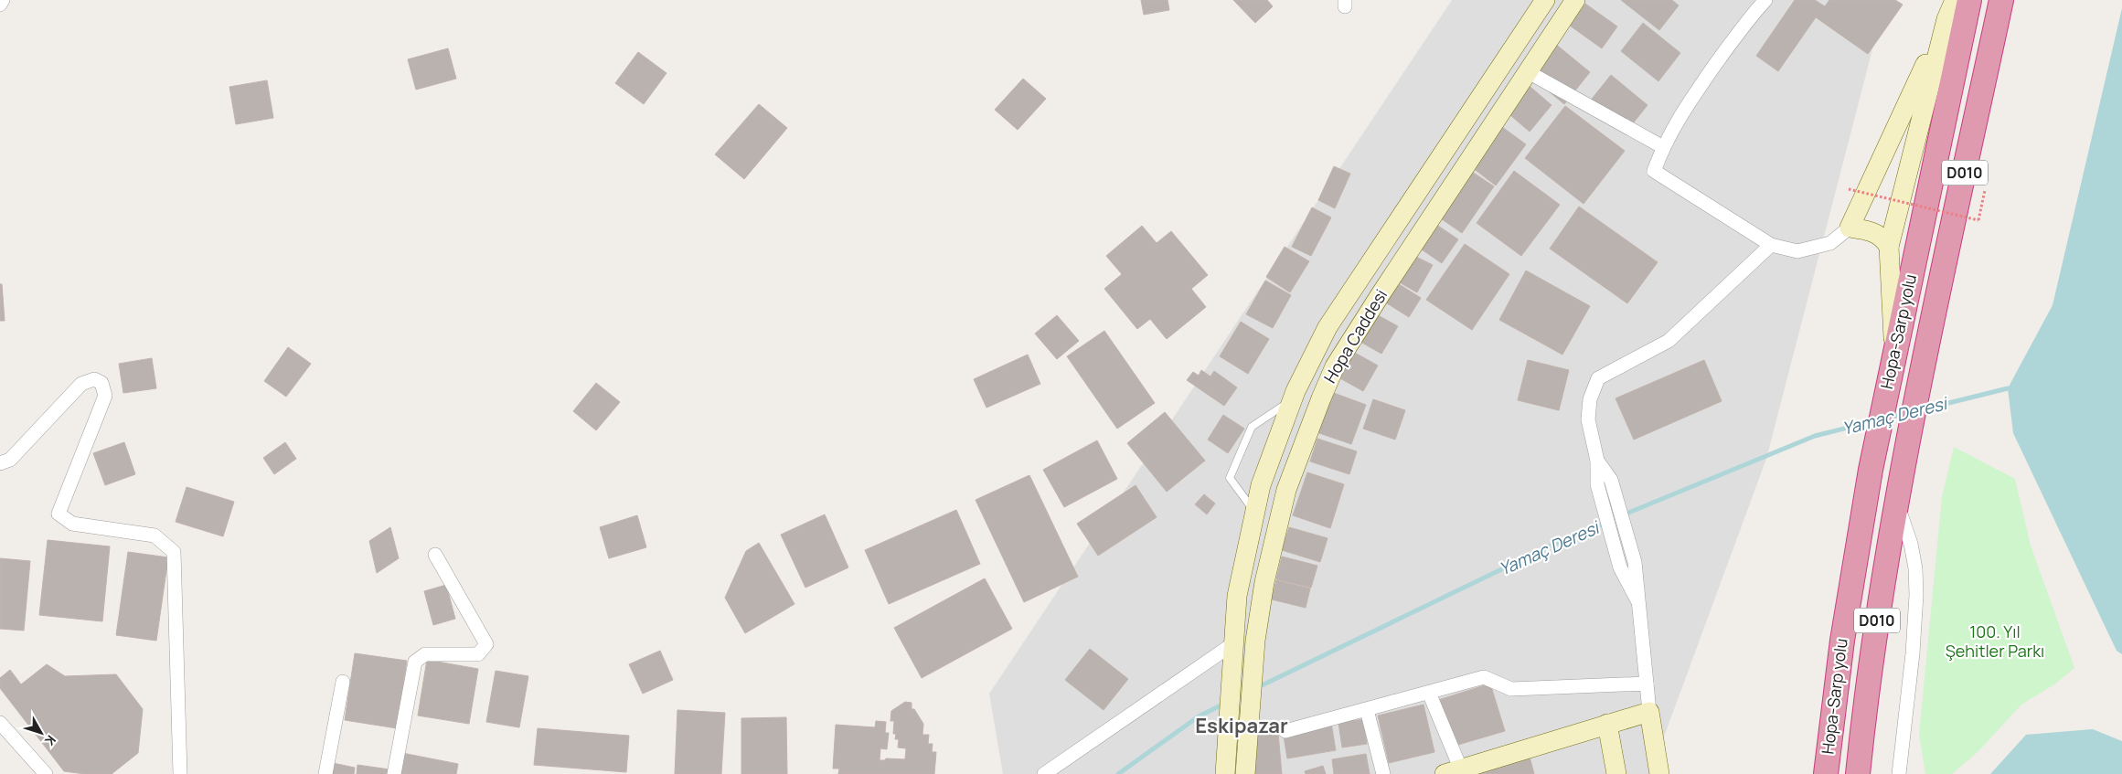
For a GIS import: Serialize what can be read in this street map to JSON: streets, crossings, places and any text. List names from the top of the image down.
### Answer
{
  "streets": {
    "highway": ["D010", "Hopa-Sarp yolu"],
    "main road": ["Hopa Caddesi"]
  },
  "districts": ["Eskipazar"],
  "water": ["Yamaç Deresi"],
  "parks": ["100. Yıl Şehitler Parkı"],
  "north": "bottom right"
}
